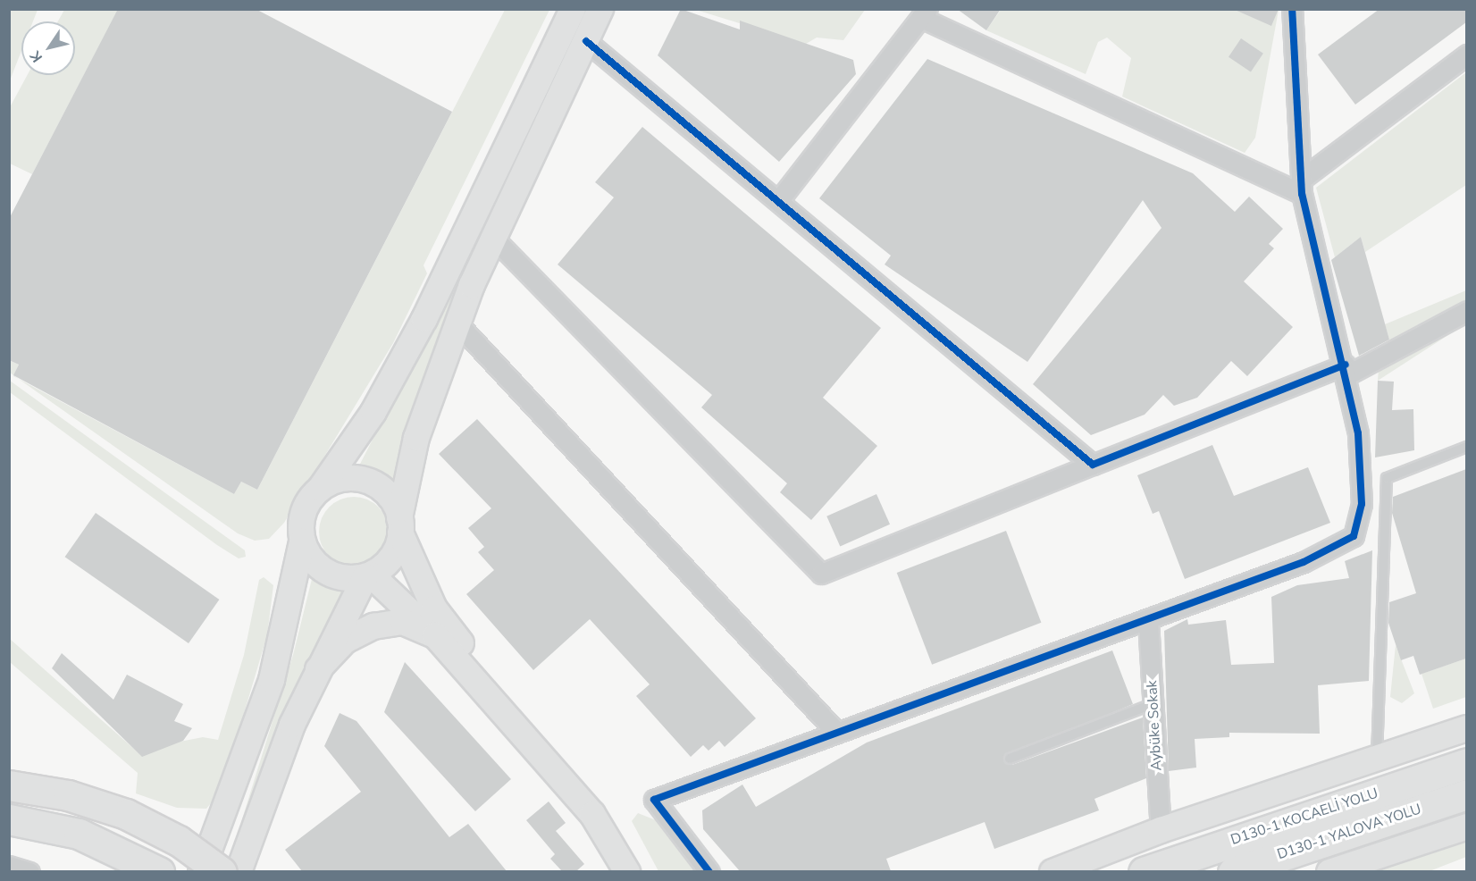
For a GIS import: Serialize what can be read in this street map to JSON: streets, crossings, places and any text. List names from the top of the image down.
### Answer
{
  "streets": {
    "highway": ["D130-1 KOCAELİ YOLU", "D130-1 YALOVA YOLU"],
    "street": ["Aybüke Sokak"]
  },
  "north": "bottom left"
}
